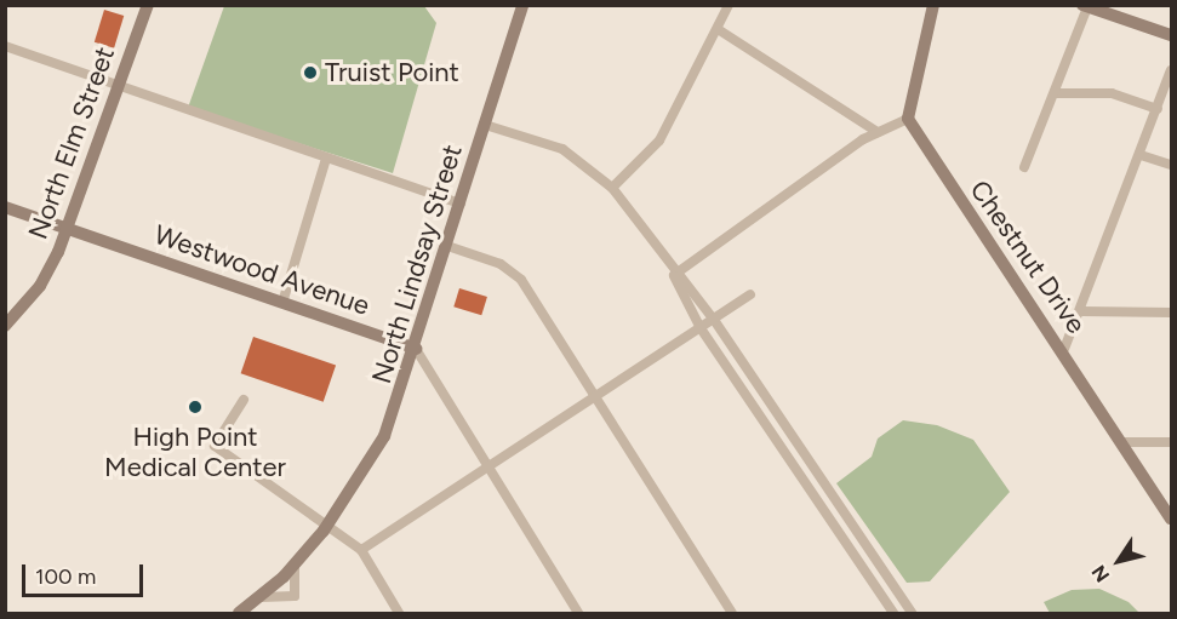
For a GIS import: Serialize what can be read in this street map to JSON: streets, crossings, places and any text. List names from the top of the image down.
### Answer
{
  "streets": {
    "street": [
      "North Elm Street",
      "Chestnut Drive",
      "North Lindsay Street",
      "Westwood Avenue"
    ]
  },
  "crossings": [
    ["North Elm Street", "Westwood Avenue"],
    ["North Lindsay Street", "Westwood Avenue"]
  ],
  "places": ["Truist Point", "High Point Medical Center"],
  "scale_bar": "100 m",
  "north": "bottom left"
}
